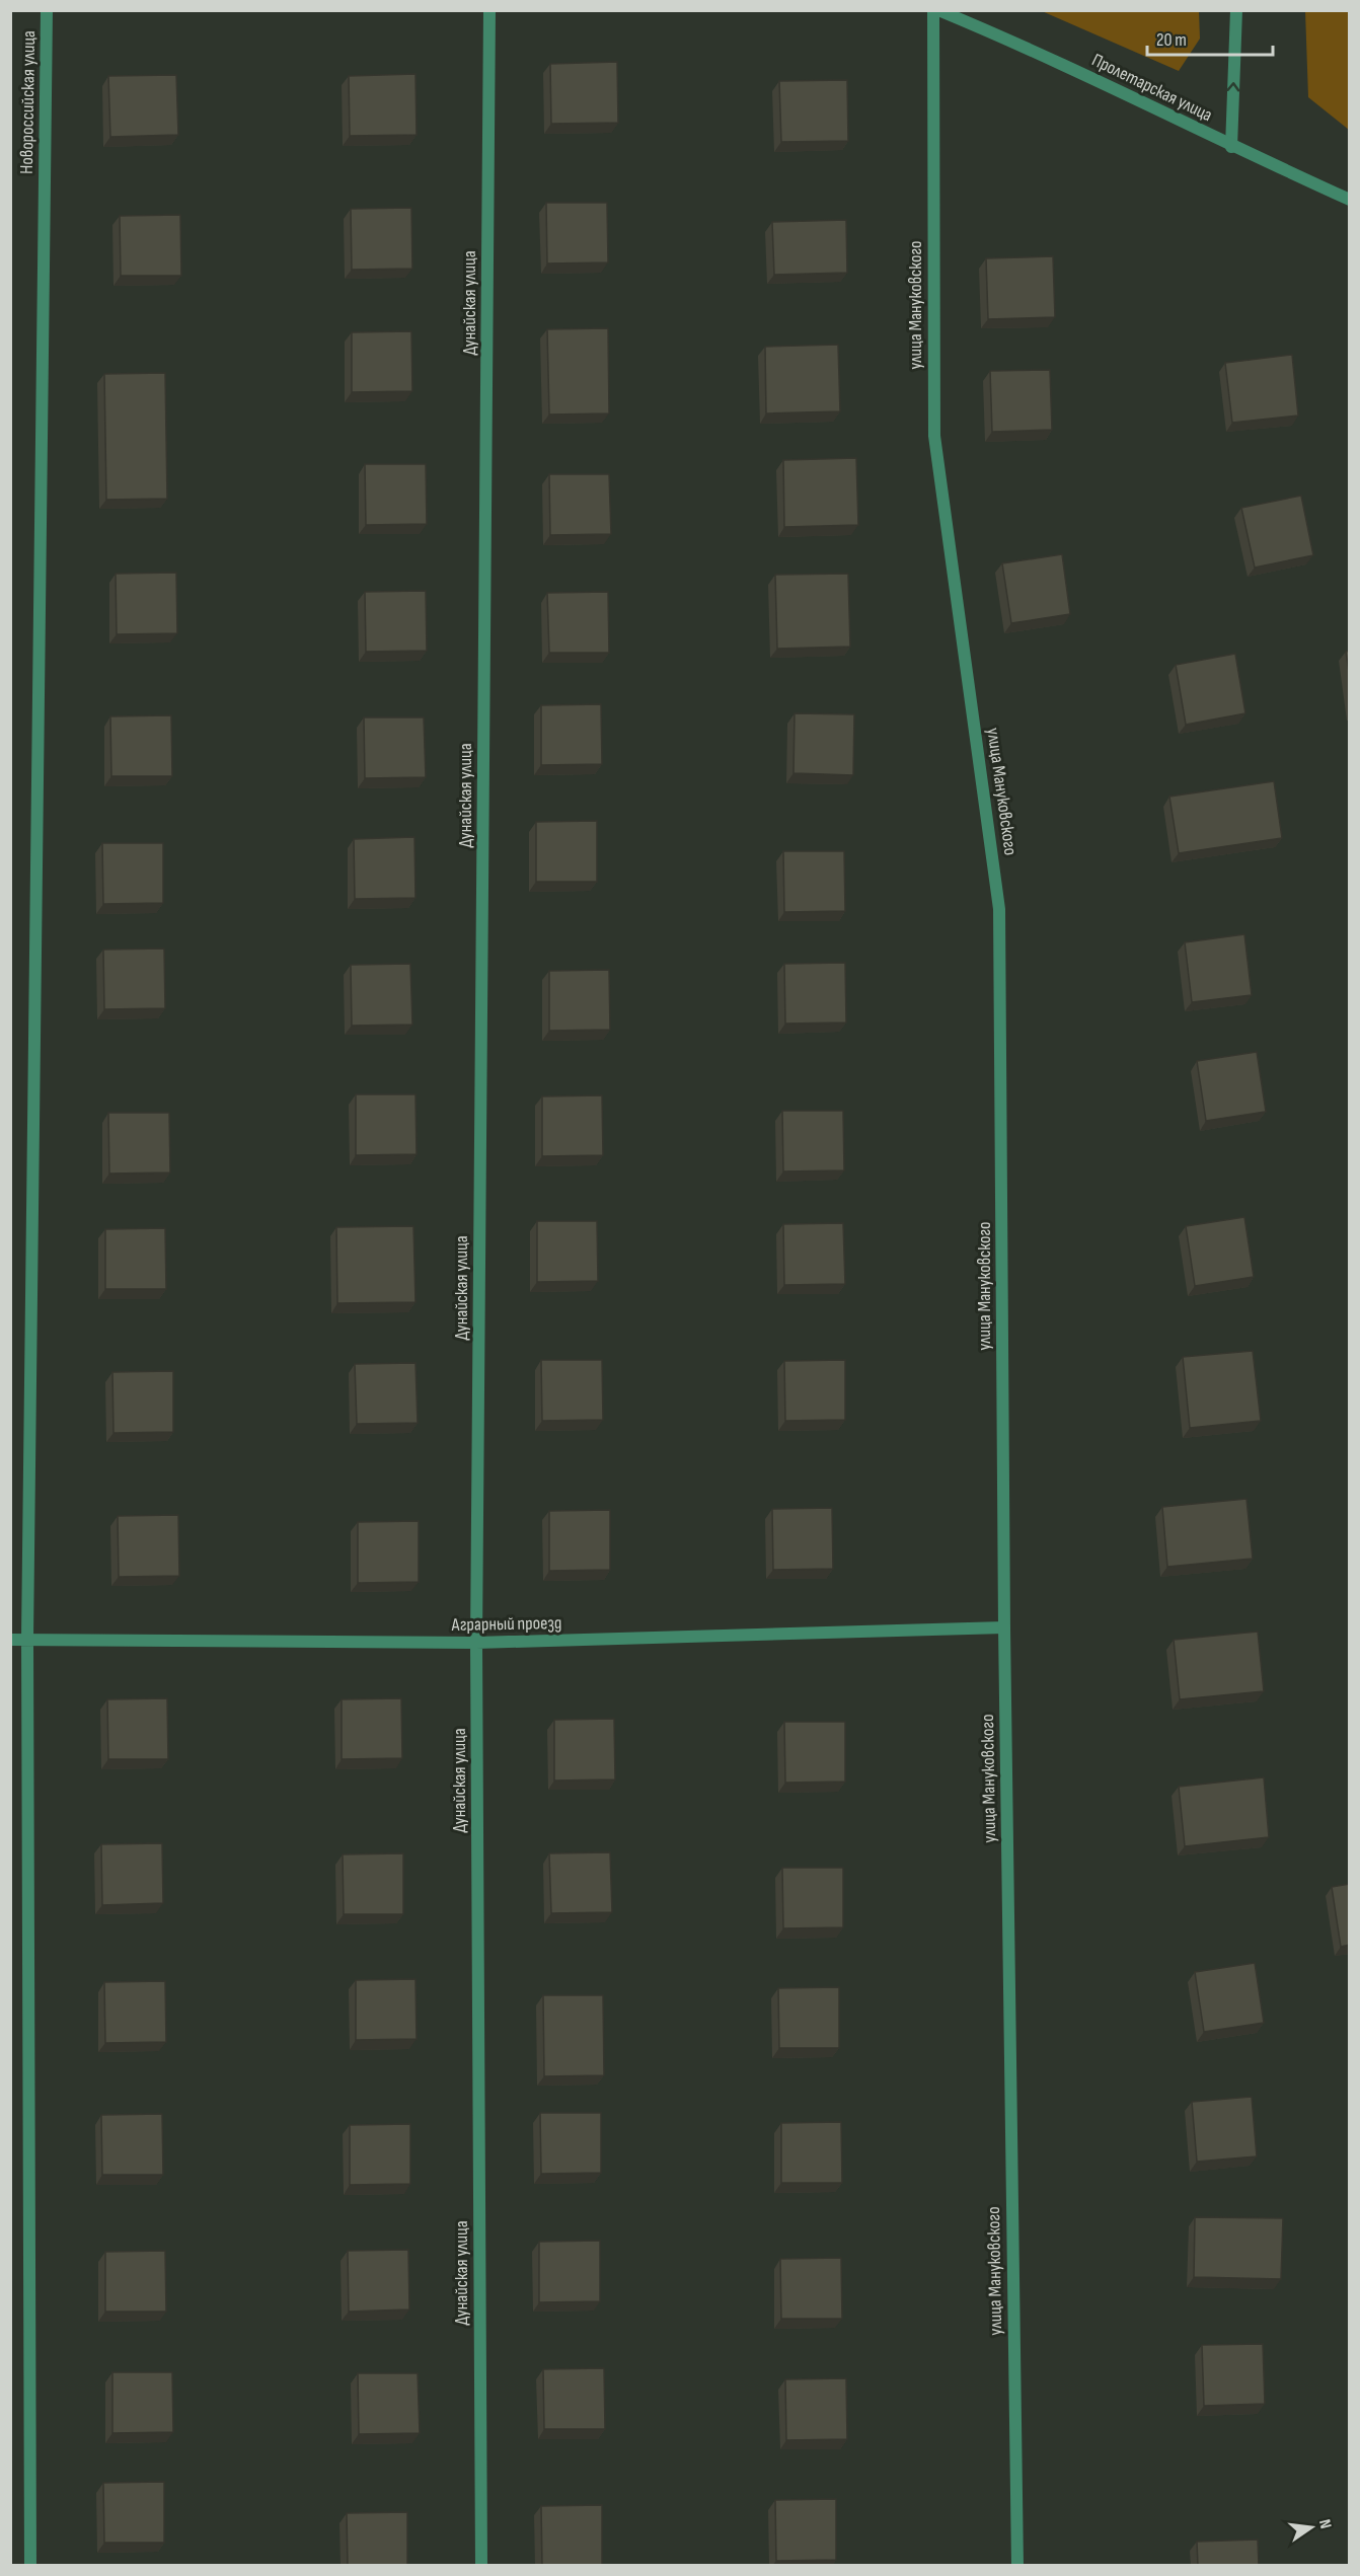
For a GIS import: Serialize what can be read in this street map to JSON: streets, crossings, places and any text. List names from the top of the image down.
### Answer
{
  "streets": {
    "street": [
      "Пролетарская улица",
      "Новороссийская улица",
      "Дунайская улица",
      "улица Мануковского",
      "Аграрный проезд"
    ]
  },
  "crossings": [
    ["Новороссийская улица", "Аграрный проезд"],
    ["Дунайская улица", "Аграрный проезд"],
    ["улица Мануковского", "Аграрный проезд"]
  ],
  "scale_bar": "20 m",
  "north": "right"
}
